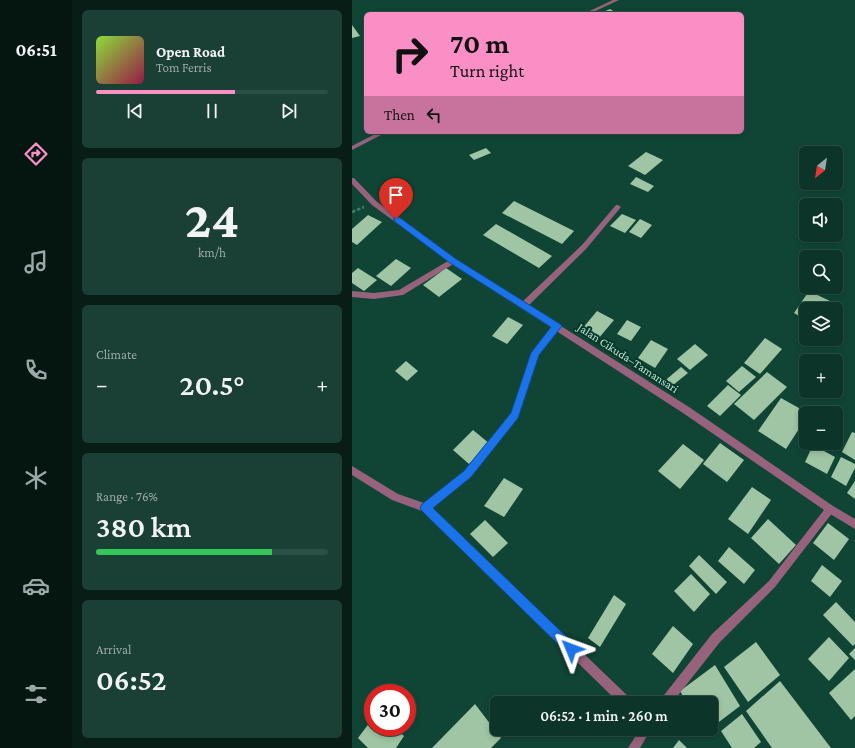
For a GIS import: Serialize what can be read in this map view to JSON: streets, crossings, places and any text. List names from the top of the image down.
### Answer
{
  "streets": {
    "street": ["Jalan Cikuda–Tamansari"]
  },
  "north": "bottom left",
  "page": {
    "tabs": "06:51",
    "turn": ["70 m", "Turn right"],
    "song": ["Open Road", "Tom Ferris"],
    "then": "Then",
    "map_buttons": ["+", "−"],
    "tile": [
      ["24", "km/h"],
      "Climate",
      ["Range · 76%", "380 km"],
      ["Arrival", "06:52"]
    ],
    "heat": ["−", "20.5°", "+"],
    "limit": "30",
    "trip": "06:52 · 1 min · 260 m"
  }
}
